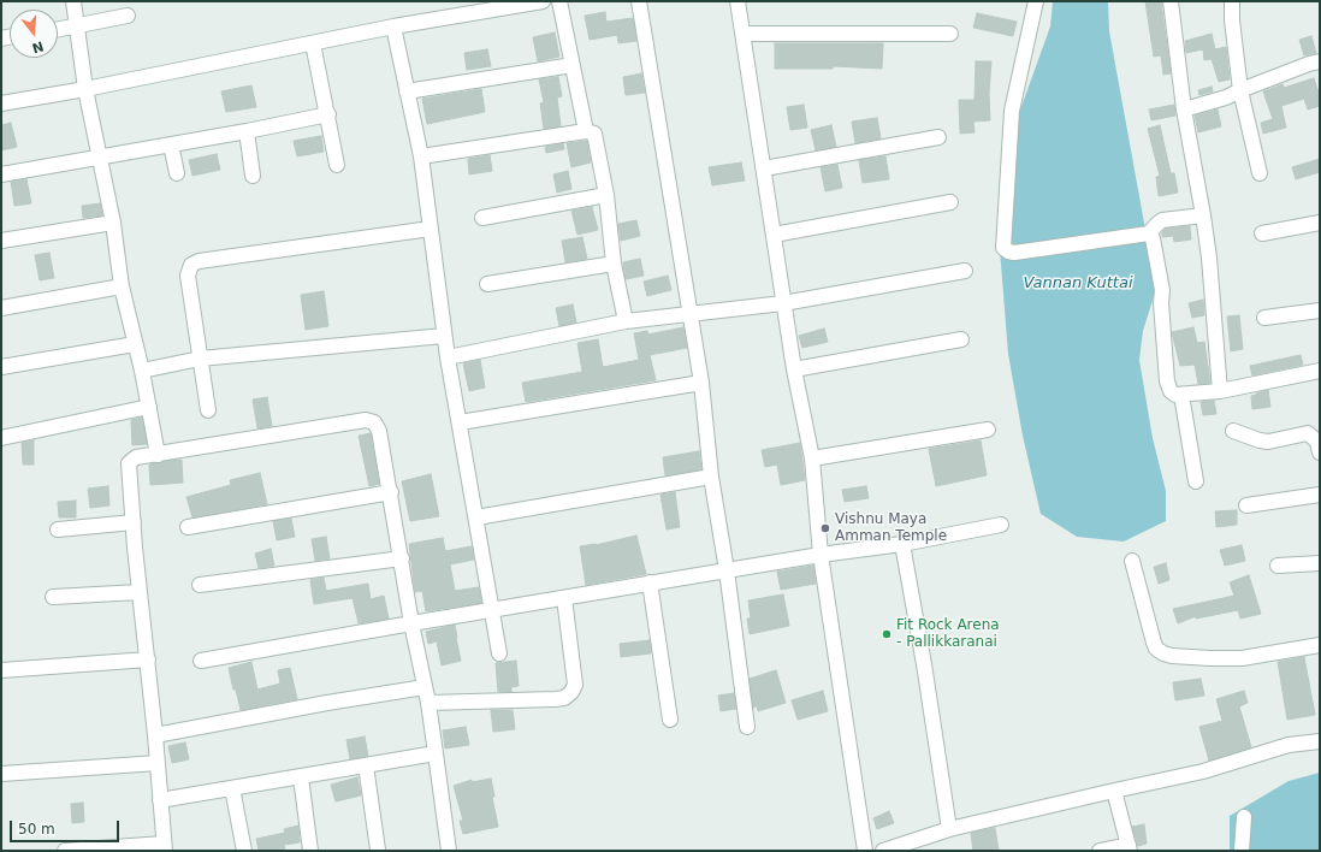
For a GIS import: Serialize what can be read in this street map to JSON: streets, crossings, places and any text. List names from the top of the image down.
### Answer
{
  "water": ["Vannan Kuttai"],
  "places": ["Vishnu Maya Amman Temple", "Fit Rock Arena - Pallikkaranai"],
  "scale_bar": "50 m",
  "north": "bottom"
}
